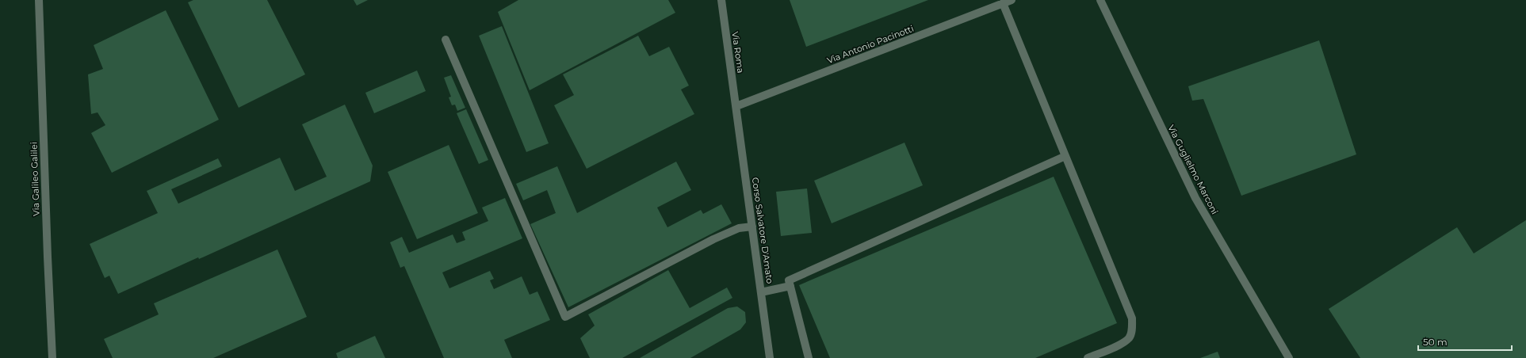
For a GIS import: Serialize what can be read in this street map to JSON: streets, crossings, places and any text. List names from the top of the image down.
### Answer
{
  "streets": {
    "street": [
      "Via Antonio Pacinotti",
      "Via Roma",
      "Via Guglielmo Marconi",
      "Via Galileo Galilei",
      "Corso Salvatore D'Amato"
    ]
  },
  "crossings": [
    ["Via Antonio Pacinotti", "Via Roma"],
    ["Via Antonio Pacinotti", "Corso Salvatore D'Amato"],
    ["Via Roma", "Corso Salvatore D'Amato"]
  ],
  "scale_bar": "50 m"
}
